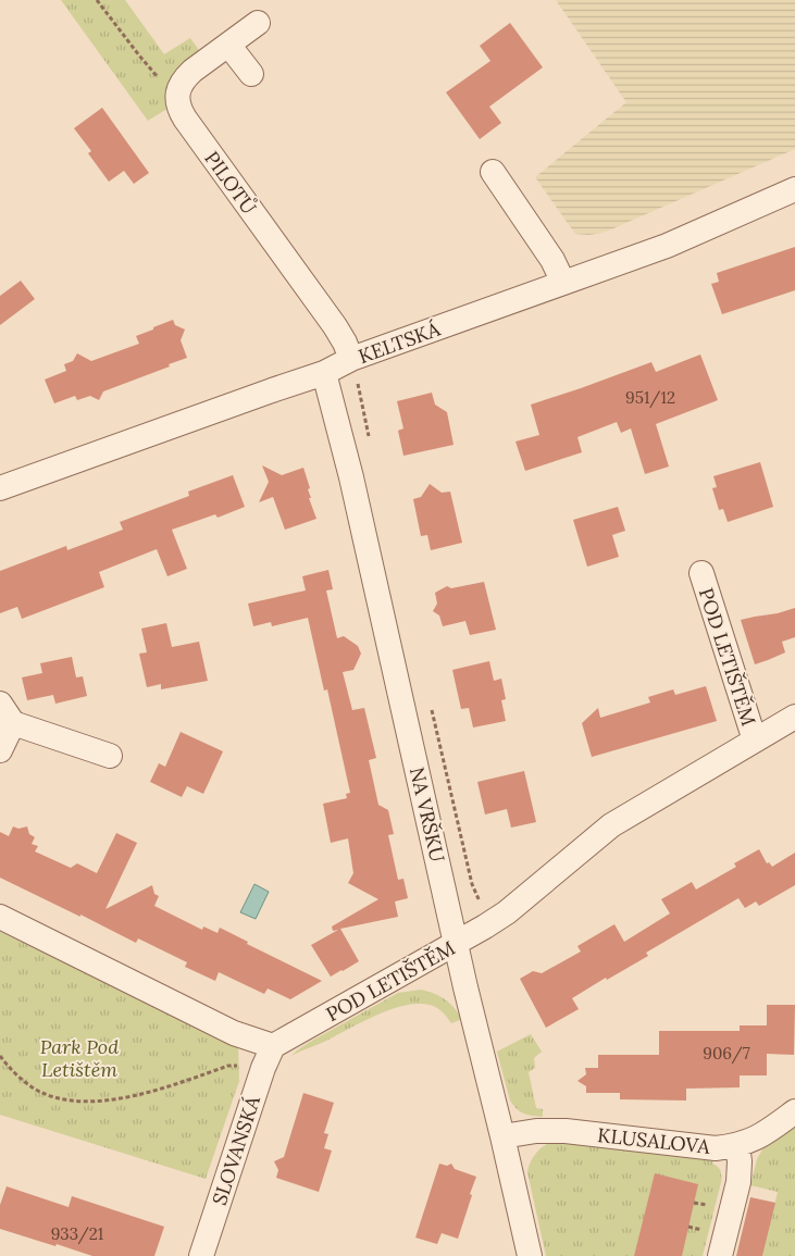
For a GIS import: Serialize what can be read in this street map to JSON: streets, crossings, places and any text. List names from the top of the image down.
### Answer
{
  "streets": {
    "street": [
      "PILOTŮ",
      "KELTSKÁ",
      "POD LETIŠTĚM",
      "NA VRŠKU",
      "KLUSALOVA",
      "SLOVANSKÁ"
    ]
  },
  "crossings": [
    ["PILOTŮ", "KELTSKÁ"],
    ["KELTSKÁ", "NA VRŠKU"],
    ["POD LETIŠTĚM", "NA VRŠKU"],
    ["POD LETIŠTĚM", "SLOVANSKÁ"],
    ["NA VRŠKU", "KLUSALOVA"]
  ],
  "parks": ["Park Pod Letištěm"],
  "house_numbers": ["951/12", "906/7", "933/21"]
}
